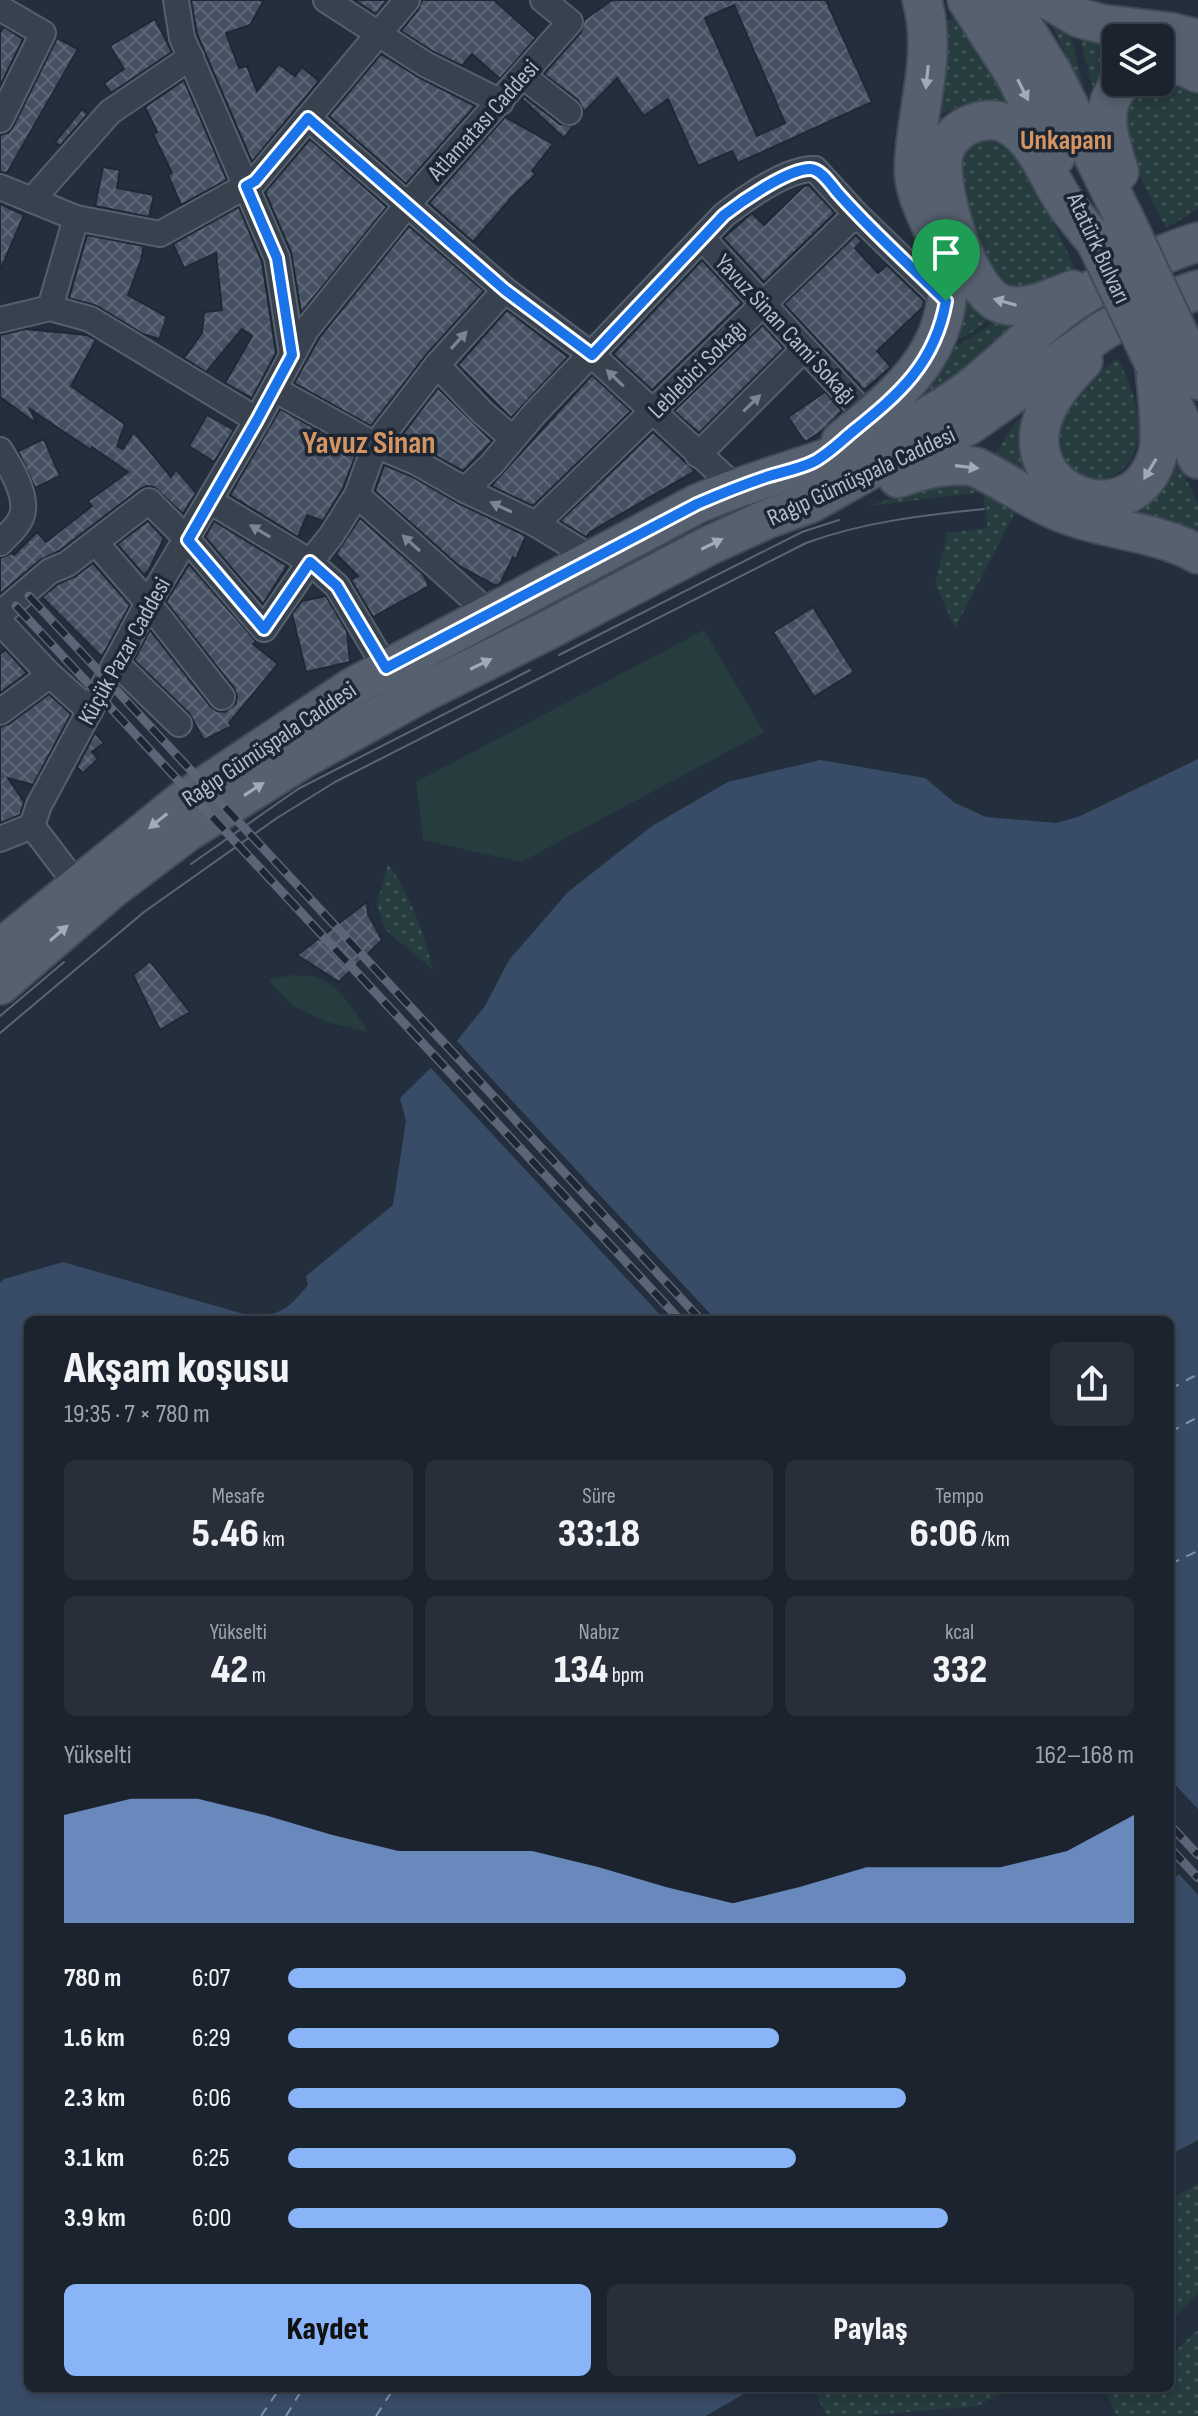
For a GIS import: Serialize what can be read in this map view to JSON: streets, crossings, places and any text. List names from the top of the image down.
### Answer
{
  "streets": {
    "main road": ["Atatürk Bulvarı", "Ragıp Gümüşpala Caddesi"],
    "street": [
      "Atlamatası Caddesi",
      "Yavuz Sinan Cami Sokağı",
      "Leblebici Sokağı",
      "Küçük Pazar Caddesi"
    ]
  },
  "crossings": [
    ["Atlamatası Caddesi", "Küçük Pazar Caddesi"],
    ["Yavuz Sinan Cami Sokağı", "Leblebici Sokağı"]
  ],
  "districts": ["Unkapanı", "Yavuz Sinan"],
  "page": {
    "heading": ["Akşam koşusu", "19:35 · 7 × 780 m"],
    "stats": [
      ["Mesafe", "5.46 km"],
      ["Süre", "33:18"],
      ["Tempo", "6:06 /km"],
      ["Yükselti", "42 m"],
      ["Nabız", "134 bpm"],
      ["kcal", "332"]
    ],
    "chart": ["Yükselti", "162–168 m"],
    "list": [
      {
        "name": "780 m",
        "note": "6:07"
      },
      {
        "name": "1.6 km",
        "note": "6:29"
      },
      {
        "name": "2.3 km",
        "note": "6:06"
      },
      {
        "name": "3.1 km",
        "note": "6:25"
      },
      {
        "name": "3.9 km",
        "note": "6:00"
      }
    ],
    "buttons": ["Kaydet", "Paylaş"]
  }
}
